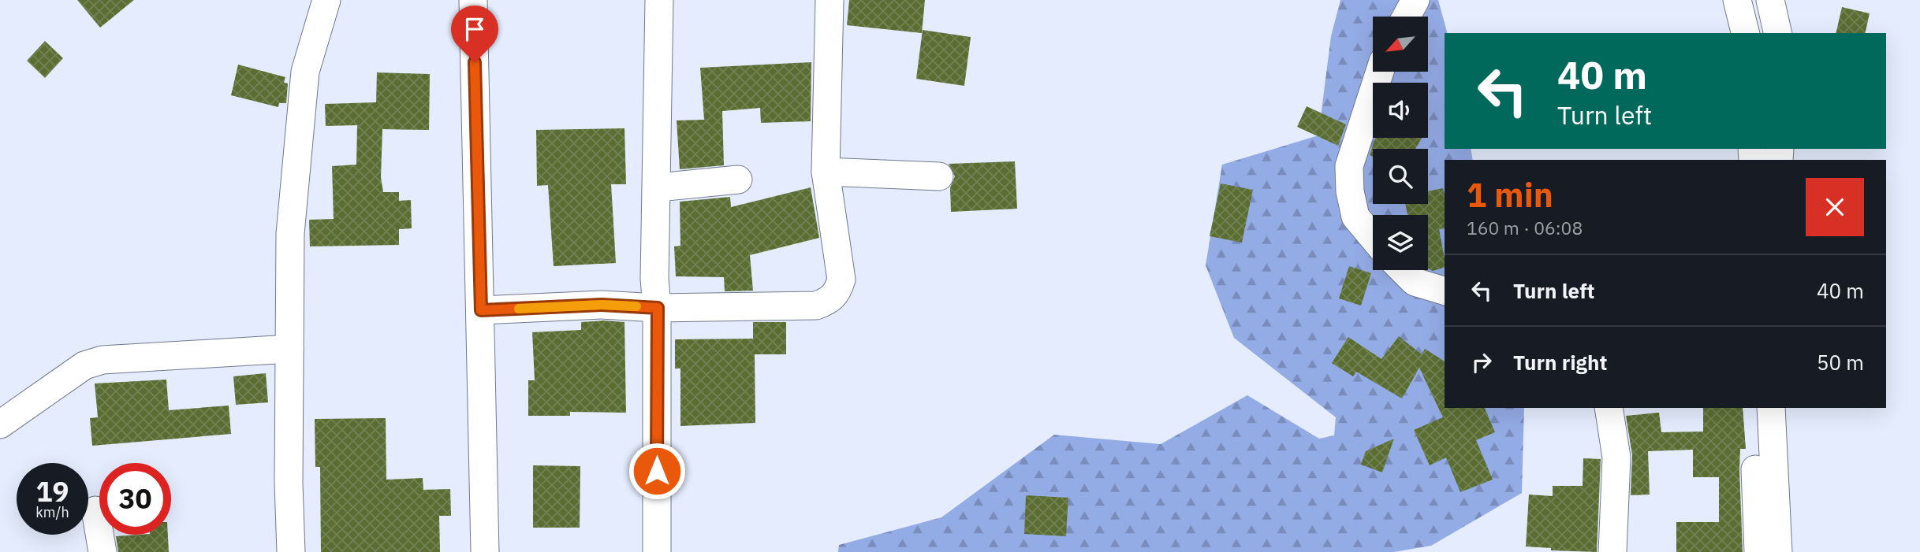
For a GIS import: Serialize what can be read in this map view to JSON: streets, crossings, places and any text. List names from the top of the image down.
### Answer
{
  "north": "bottom left",
  "page": {
    "turn": ["40 m", "Turn left"],
    "heading": ["1 min", "160 m · 06:08"],
    "list": [
      {
        "name": "Turn left",
        "value": "40 m"
      },
      {
        "name": "Turn right",
        "value": "50 m"
      }
    ],
    "speed": "19 km/h",
    "limit": "30"
  }
}
